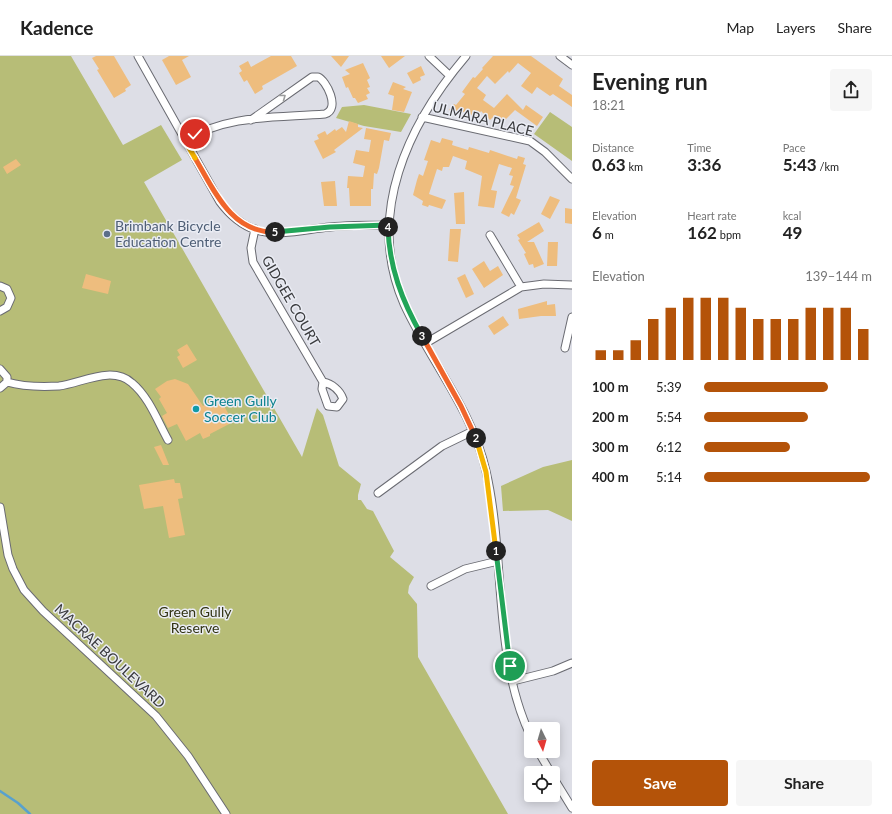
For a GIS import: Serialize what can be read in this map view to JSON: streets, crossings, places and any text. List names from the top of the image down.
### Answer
{
  "streets": {
    "street": ["ULMARA PLACE", "GIDGEE COURT", "MACRAE BOULEVARD"]
  },
  "parks": ["Green Gully Reserve"],
  "places": ["Brimbank Bicycle Education Centre", "Green Gully Soccer Club"],
  "north": "bottom",
  "page": {
    "header": "Kadence",
    "nav": ["Map", "Layers", "Share"],
    "heading": ["Evening run", "18:21"],
    "stats": [
      ["Distance", "0.63 km"],
      ["Time", "3:36"],
      ["Pace", "5:43 /km"],
      ["Elevation", "6 m"],
      ["Heart rate", "162 bpm"],
      ["kcal", "49"]
    ],
    "pins": [
      "4",
      "5",
      "3",
      "2",
      "1"
    ],
    "chart": ["Elevation", "139–144 m"],
    "list": [
      {
        "name": "100 m",
        "note": "5:39"
      },
      {
        "name": "200 m",
        "note": "5:54"
      },
      {
        "name": "300 m",
        "note": "6:12"
      },
      {
        "name": "400 m",
        "note": "5:14"
      }
    ],
    "buttons": ["Save", "Share"]
  }
}
